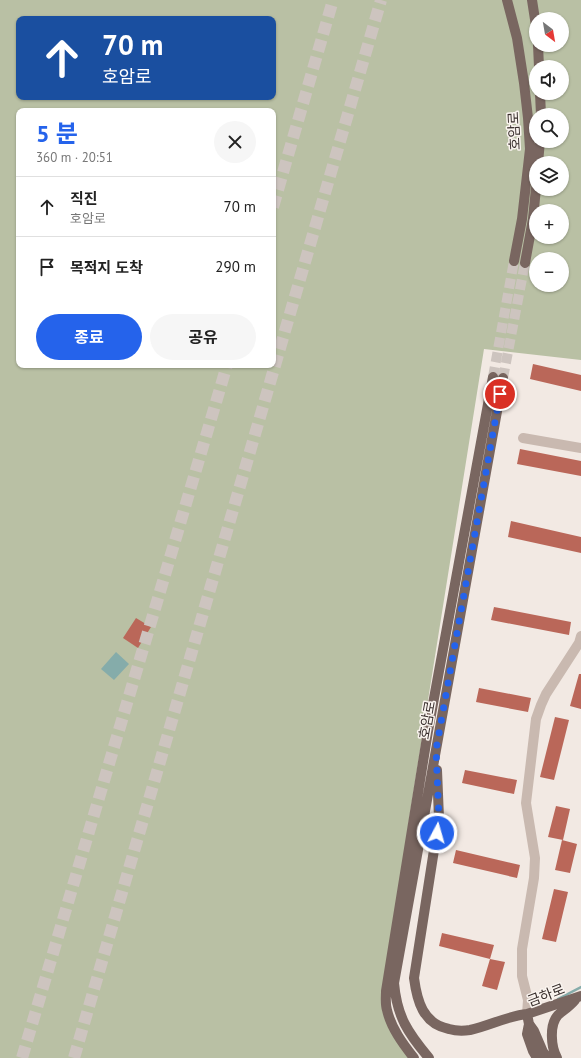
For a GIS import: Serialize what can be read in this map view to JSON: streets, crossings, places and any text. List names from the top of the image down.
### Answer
{
  "streets": {
    "main road": ["호암로", "금하로"]
  },
  "north": "bottom right",
  "page": {
    "map_buttons": ["+", "−"],
    "turn": ["70 m", "호암로"],
    "heading": ["5 분", "360 m · 20:51"],
    "list": [
      {
        "name": "직진",
        "note": "호암로",
        "value": "70 m"
      },
      {
        "name": "목적지 도착",
        "value": "290 m"
      }
    ],
    "buttons": ["종료", "공유"]
  }
}
